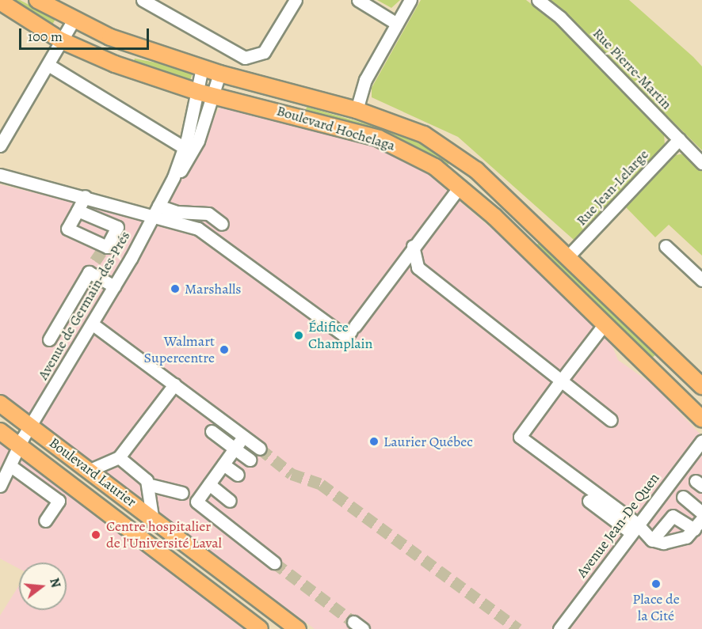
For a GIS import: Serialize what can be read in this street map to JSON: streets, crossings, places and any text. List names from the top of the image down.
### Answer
{
  "streets": {
    "main road": ["Boulevard Hochelaga", "Boulevard Laurier"],
    "street": [
      "Rue Pierre-Martin",
      "Rue Jean-Lelarge",
      "Avenue de Germain-des-Prés",
      "Avenue Jean-De Quen"
    ]
  },
  "crossings": [
    ["Rue Pierre-Martin", "Rue Jean-Lelarge"],
    ["Boulevard Hochelaga", "Rue Jean-Lelarge"],
    ["Boulevard Hochelaga", "Avenue de Germain-des-Prés"],
    ["Avenue de Germain-des-Prés", "Boulevard Laurier"]
  ],
  "places": [
    "Marshalls",
    "Édifice Champlain",
    "Walmart Supercentre",
    "Laurier Québec",
    "Centre hospitalier de l'Université Laval",
    "Place de la Cité"
  ],
  "scale_bar": "100 m",
  "north": "right"
}
